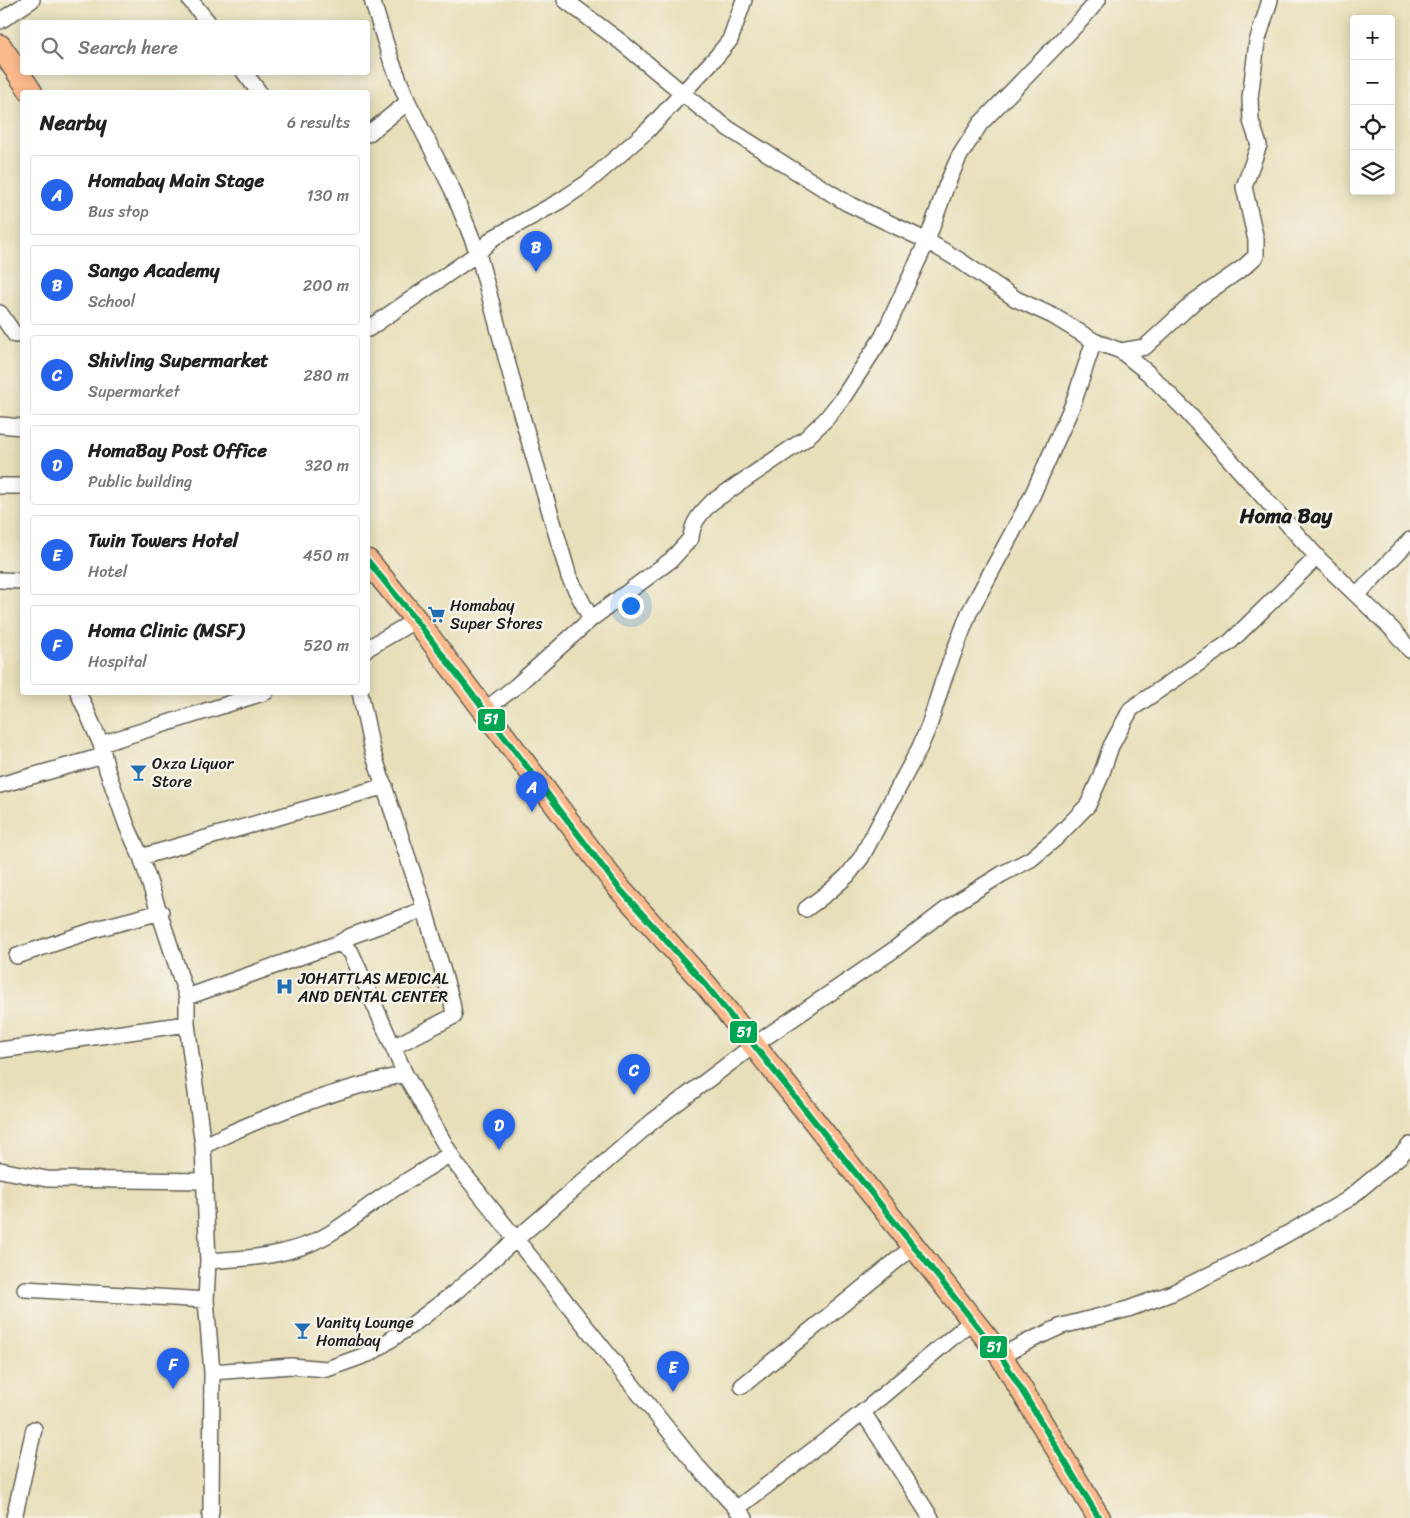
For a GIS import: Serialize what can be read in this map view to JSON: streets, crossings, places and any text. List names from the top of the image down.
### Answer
{
  "districts": ["Homa Bay"],
  "places": {
    "supermarket": ["Homabay Super Stores"],
    "bar": ["Oxza Liquor Store", "Vanity Lounge Homabay"],
    "hospital": ["JOHATTLAS MEDICAL AND DENTAL CENTER"]
  },
  "lines": ["transit line 51"],
  "page": {
    "map_buttons": ["+", "−"],
    "search": "Search here",
    "heading": ["Nearby", "6 results"],
    "list": [
      {
        "mark": "A",
        "name": "Homabay Main Stage",
        "note": "Bus stop",
        "value": "130 m"
      },
      {
        "mark": "B",
        "name": "Sango Academy",
        "note": "School",
        "value": "200 m"
      },
      {
        "mark": "C",
        "name": "Shivling Supermarket",
        "note": "Supermarket",
        "value": "280 m"
      },
      {
        "mark": "D",
        "name": "HomaBay Post Office",
        "note": "Public building",
        "value": "320 m"
      },
      {
        "mark": "E",
        "name": "Twin Towers Hotel",
        "note": "Hotel",
        "value": "450 m"
      },
      {
        "mark": "F",
        "name": "Homa Clinic (MSF)",
        "note": "Hospital",
        "value": "520 m"
      }
    ],
    "pins": [
      "B",
      "A",
      "C",
      "D",
      "F",
      "E"
    ]
  }
}
